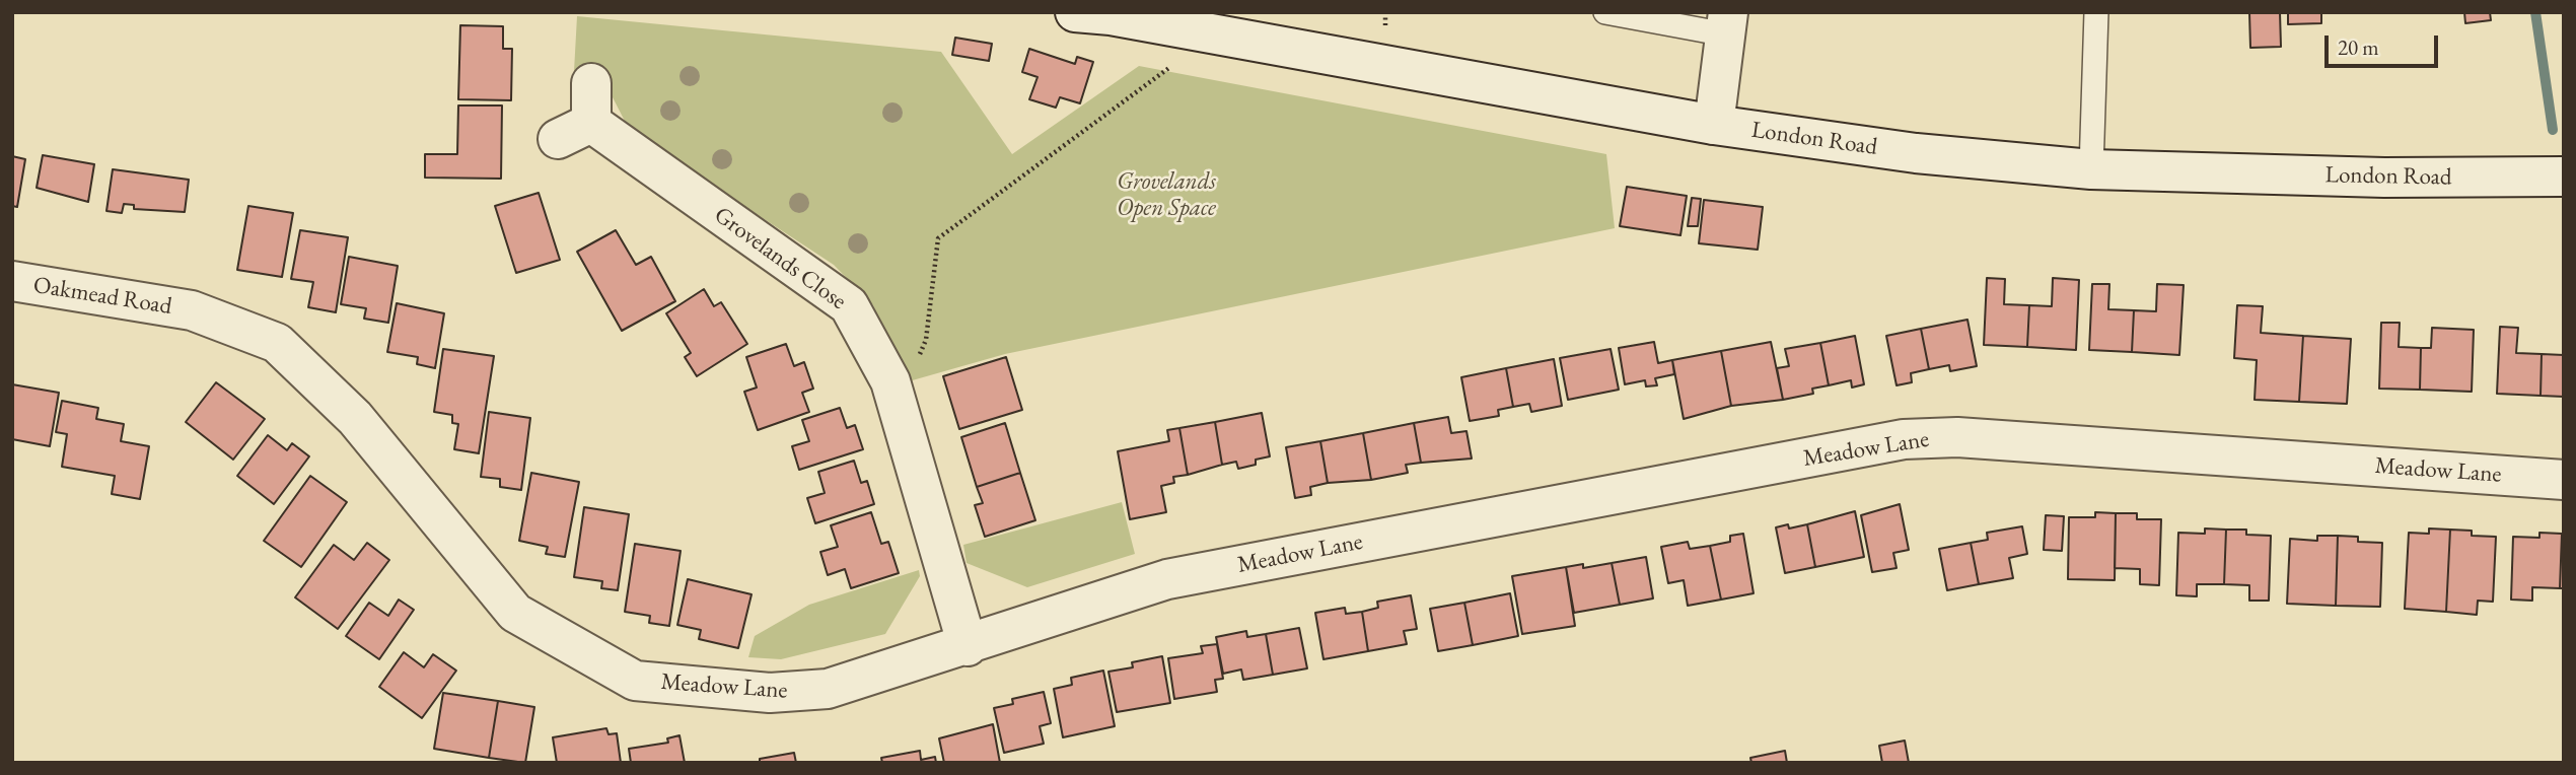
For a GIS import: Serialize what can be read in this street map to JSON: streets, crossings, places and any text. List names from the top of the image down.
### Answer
{
  "streets": {
    "street": [
      "London Road",
      "Grovelands Close",
      "Oakmead Road",
      "Meadow Lane"
    ]
  },
  "crossings": [
    ["Grovelands Close", "Meadow Lane"],
    ["Oakmead Road", "Meadow Lane"]
  ],
  "parks": ["Grovelands Open Space"],
  "scale_bar": "20 m"
}
